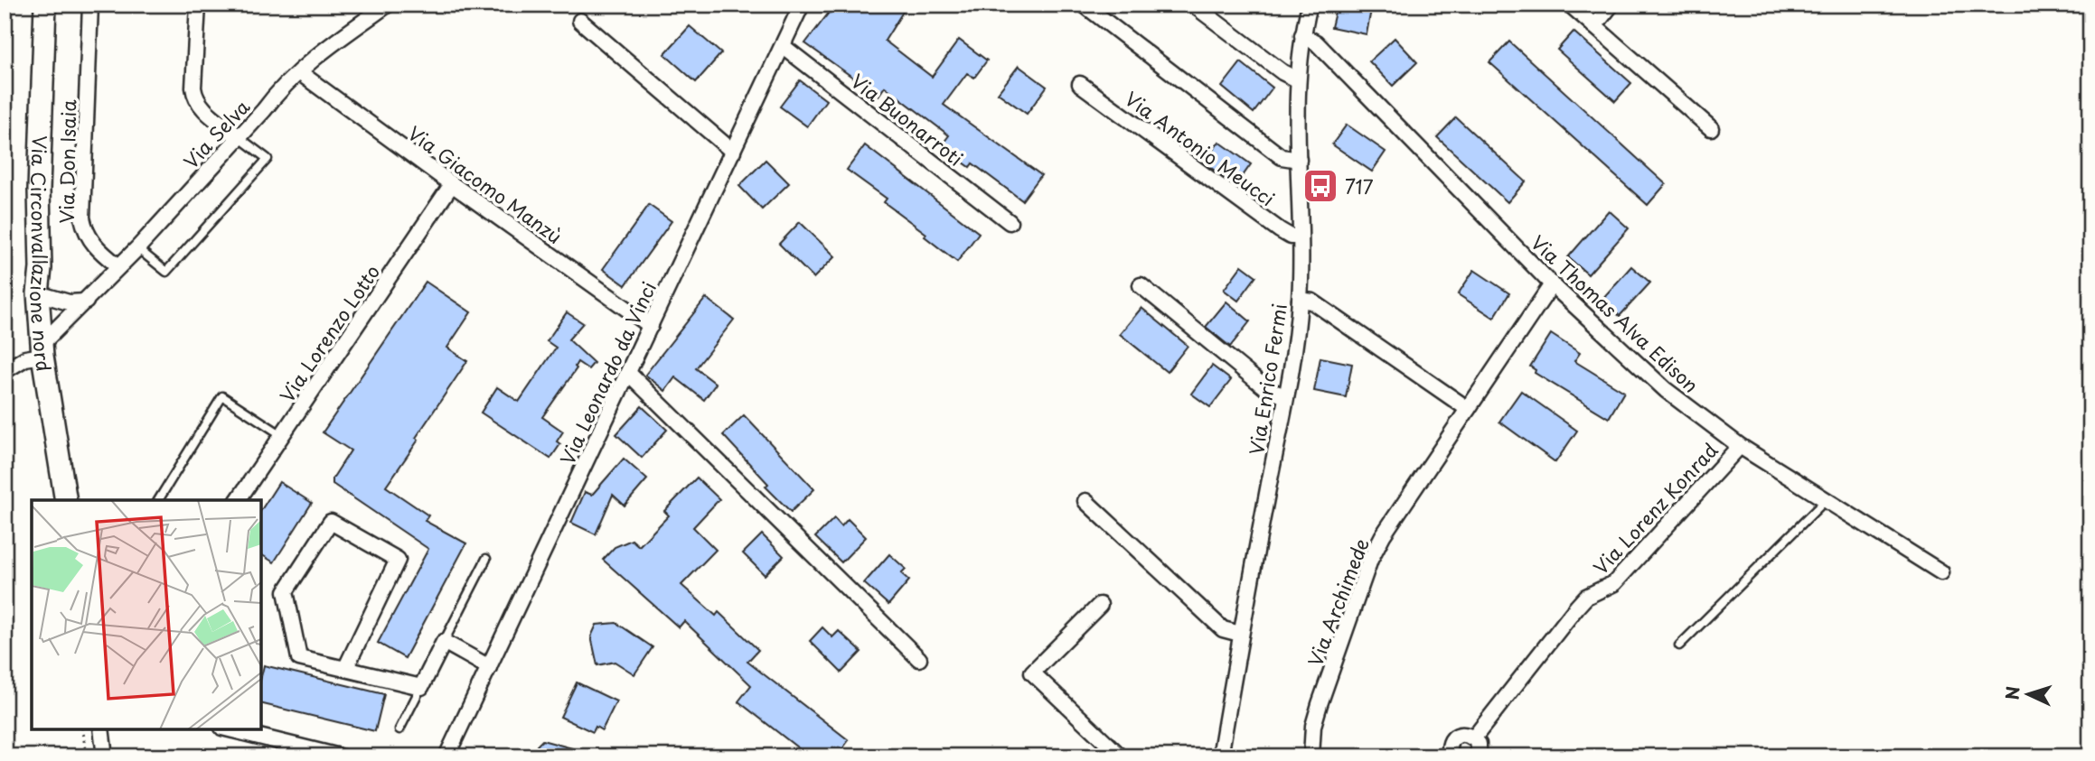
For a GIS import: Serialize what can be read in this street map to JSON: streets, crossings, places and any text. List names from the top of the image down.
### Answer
{
  "streets": {
    "street": [
      "Via Buonarroti",
      "Via Selva",
      "Via Antonio Meucci",
      "Via Don Isaia",
      "Via Giacomo Manzù",
      "Via Circonvallazione nord",
      "Via Thomas Alva Edison",
      "Via Lorenzo Lotto",
      "Via Leonardo da Vinci",
      "Via Enrico Fermi",
      "Via Lorenz Konrad",
      "Via Archimede"
    ]
  },
  "crossings": [
    ["Via Buonarroti", "Via Leonardo da Vinci"],
    ["Via Selva", "Via Don Isaia"],
    ["Via Selva", "Via Giacomo Manzù"],
    ["Via Selva", "Via Circonvallazione nord"],
    ["Via Antonio Meucci", "Via Enrico Fermi"],
    ["Via Giacomo Manzù", "Via Lorenzo Lotto"],
    ["Via Giacomo Manzù", "Via Leonardo da Vinci"],
    ["Via Thomas Alva Edison", "Via Enrico Fermi"],
    ["Via Thomas Alva Edison", "Via Lorenz Konrad"],
    ["Via Thomas Alva Edison", "Via Archimede"]
  ],
  "places": {
    "bus stop": ["717"]
  },
  "north": "left"
}
